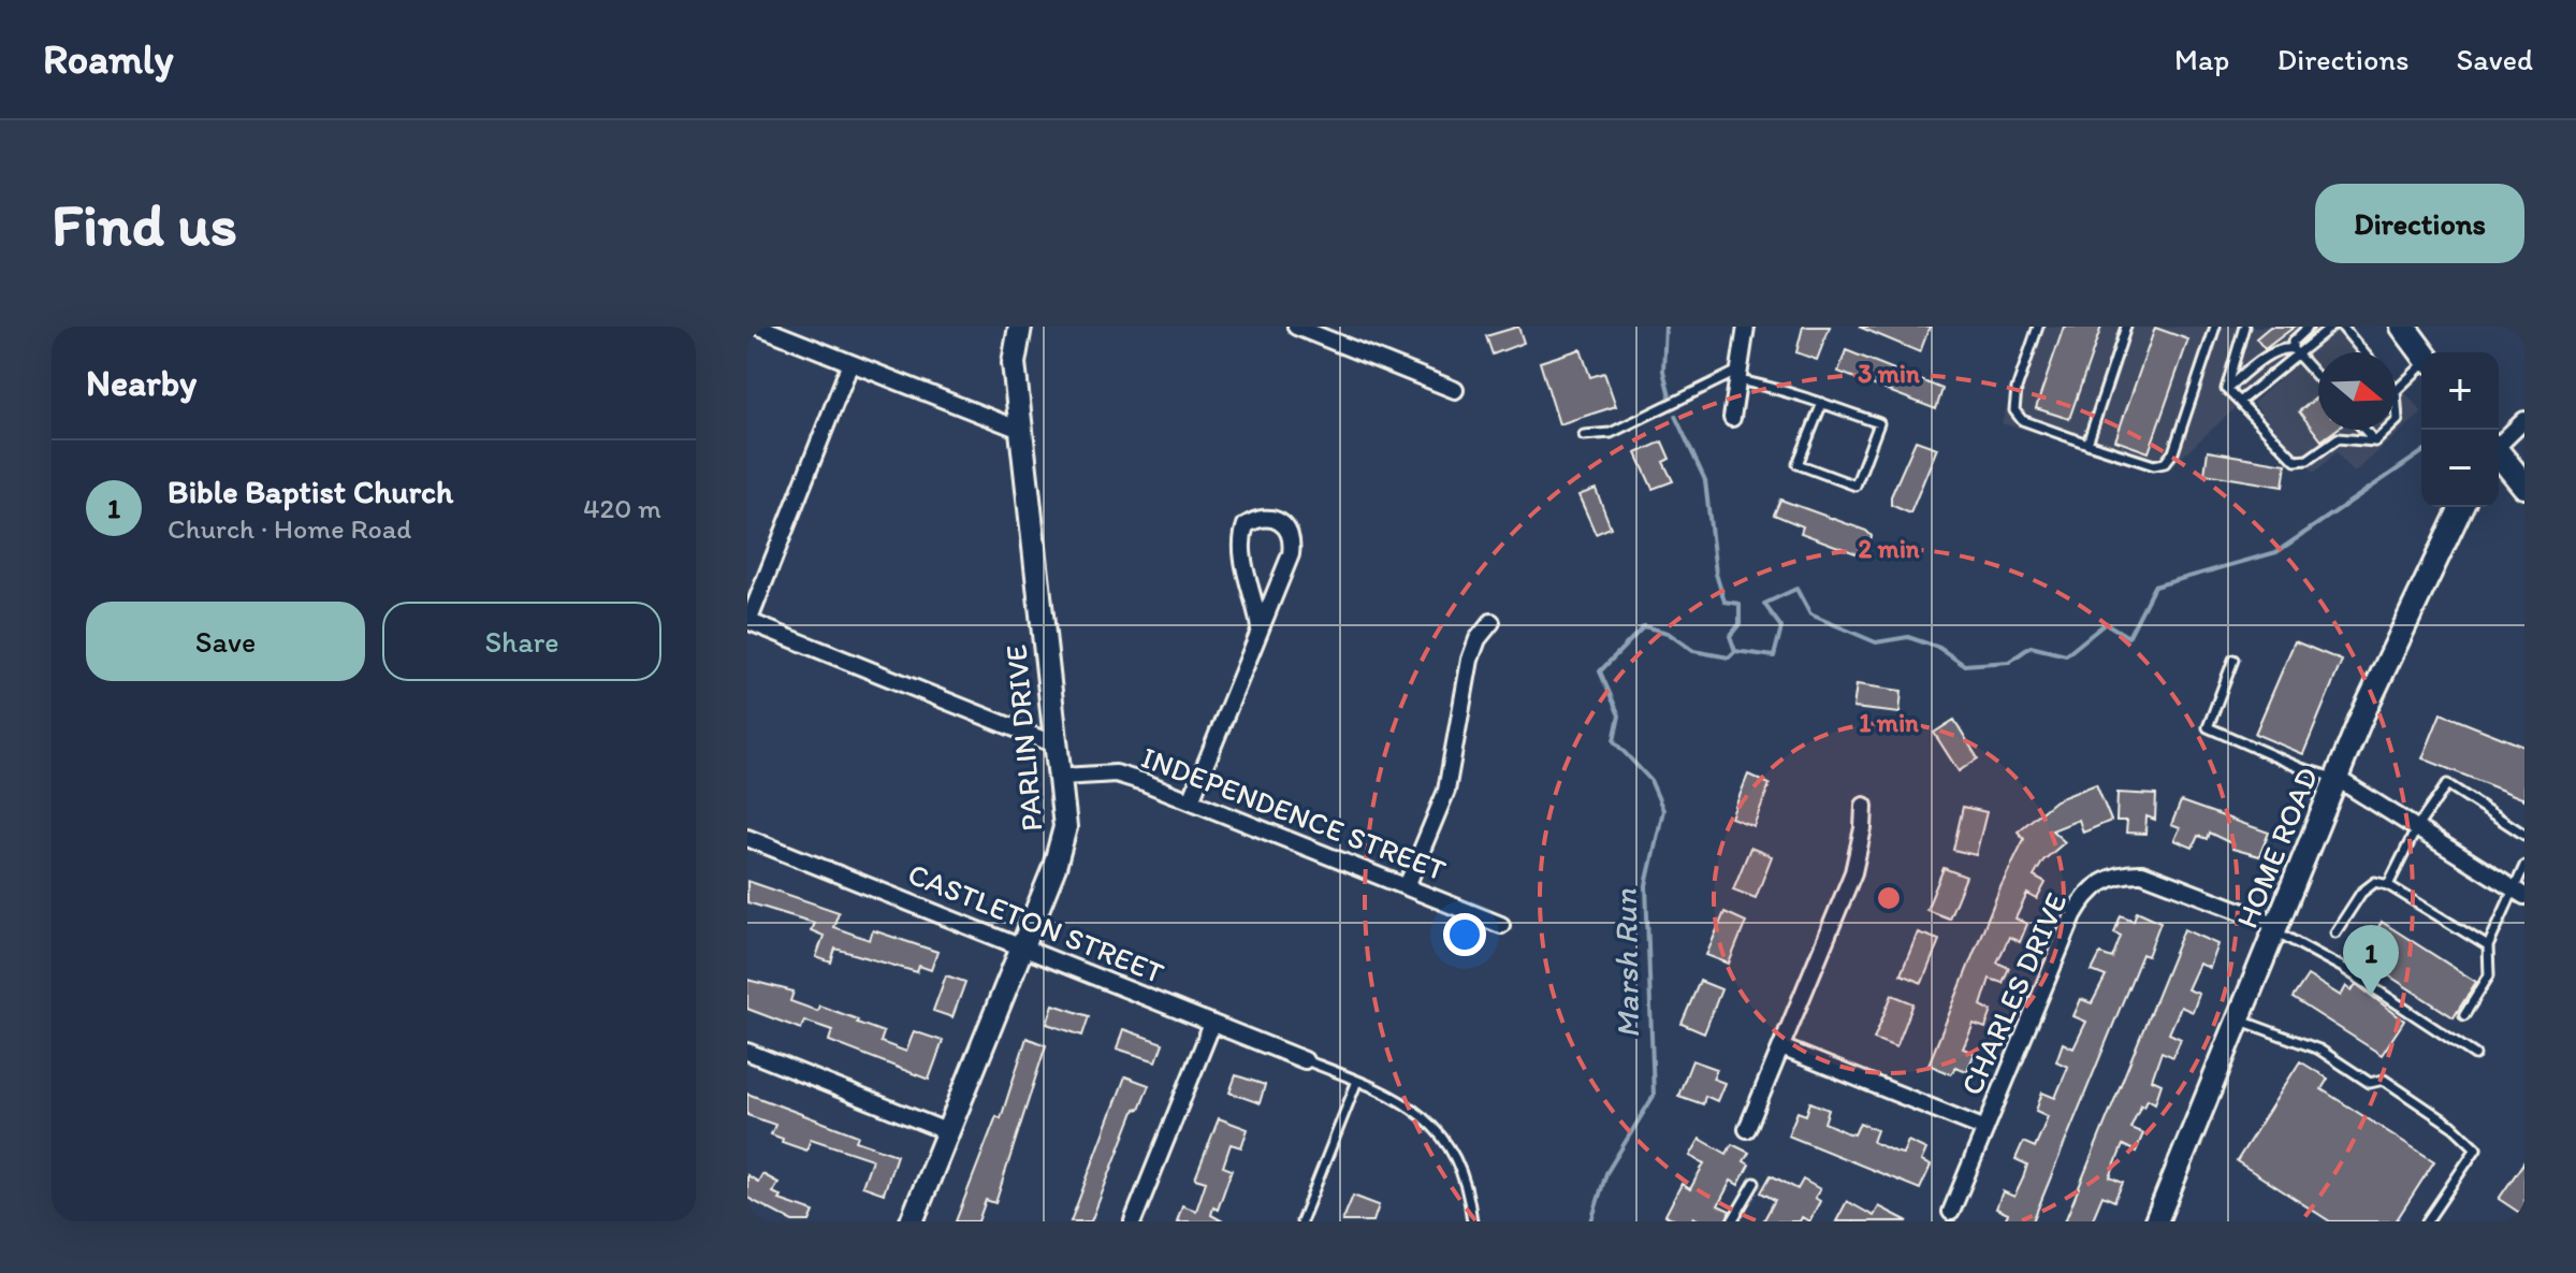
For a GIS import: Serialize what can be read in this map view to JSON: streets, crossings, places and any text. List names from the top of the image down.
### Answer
{
  "streets": {
    "street": [
      "PARLIN DRIVE",
      "INDEPENDENCE STREET",
      "HOME ROAD",
      "CASTLETON STREET",
      "CHARLES DRIVE"
    ]
  },
  "crossings": [
    ["PARLIN DRIVE", "INDEPENDENCE STREET"],
    ["PARLIN DRIVE", "CASTLETON STREET"],
    ["HOME ROAD", "CHARLES DRIVE"]
  ],
  "water": ["Marsh Run"],
  "north": "right",
  "page": {
    "header": "Roamly",
    "nav": ["Map", "Directions", "Saved"],
    "buttons": [
      "Directions",
      ["Save", "Share"]
    ],
    "title": "Find us",
    "heading": "Nearby",
    "map_buttons": ["+", "−"],
    "list": [
      {
        "mark": "1",
        "name": "Bible Baptist Church",
        "note": "Church · Home Road",
        "value": "420 m"
      }
    ],
    "pins": "1"
  },
  "rings": ["3 min", "2 min", "1 min"]
}
